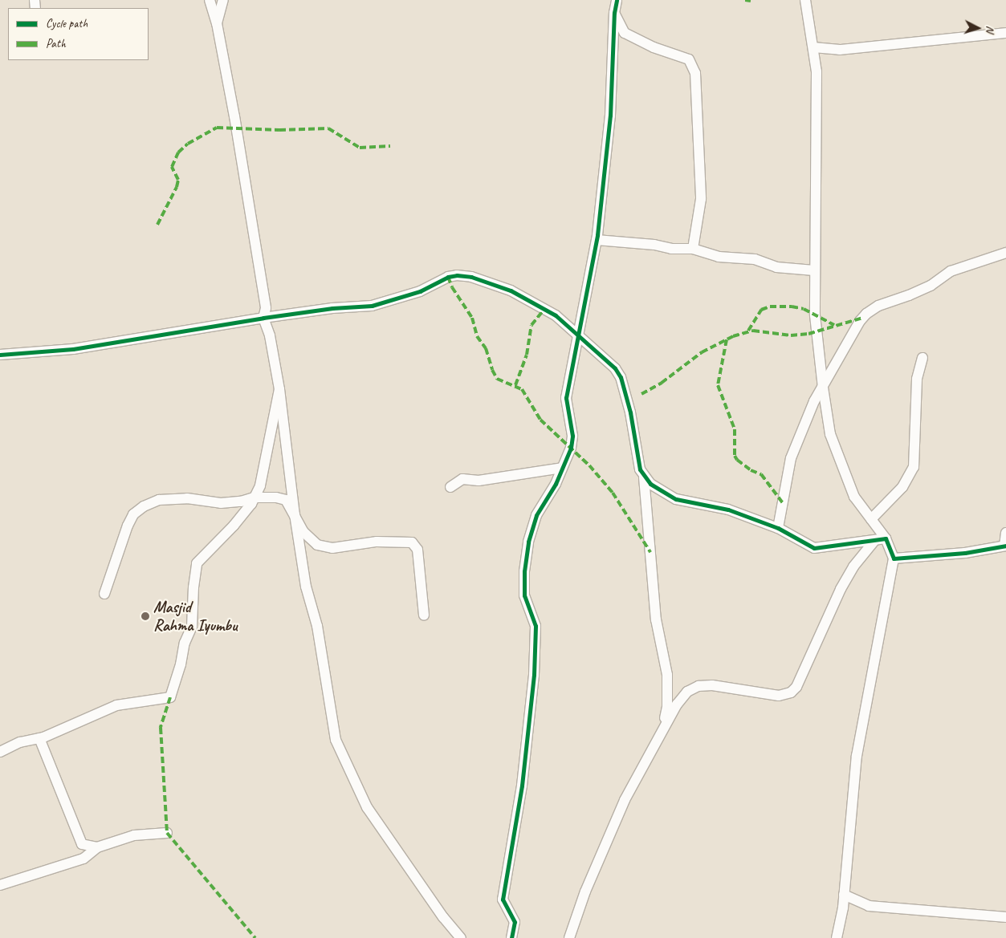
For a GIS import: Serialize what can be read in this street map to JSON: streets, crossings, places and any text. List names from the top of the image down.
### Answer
{
  "places": ["Masjid Rahma Iyumbu"],
  "legend": ["Cycle path", "Path"],
  "north": "right"
}
